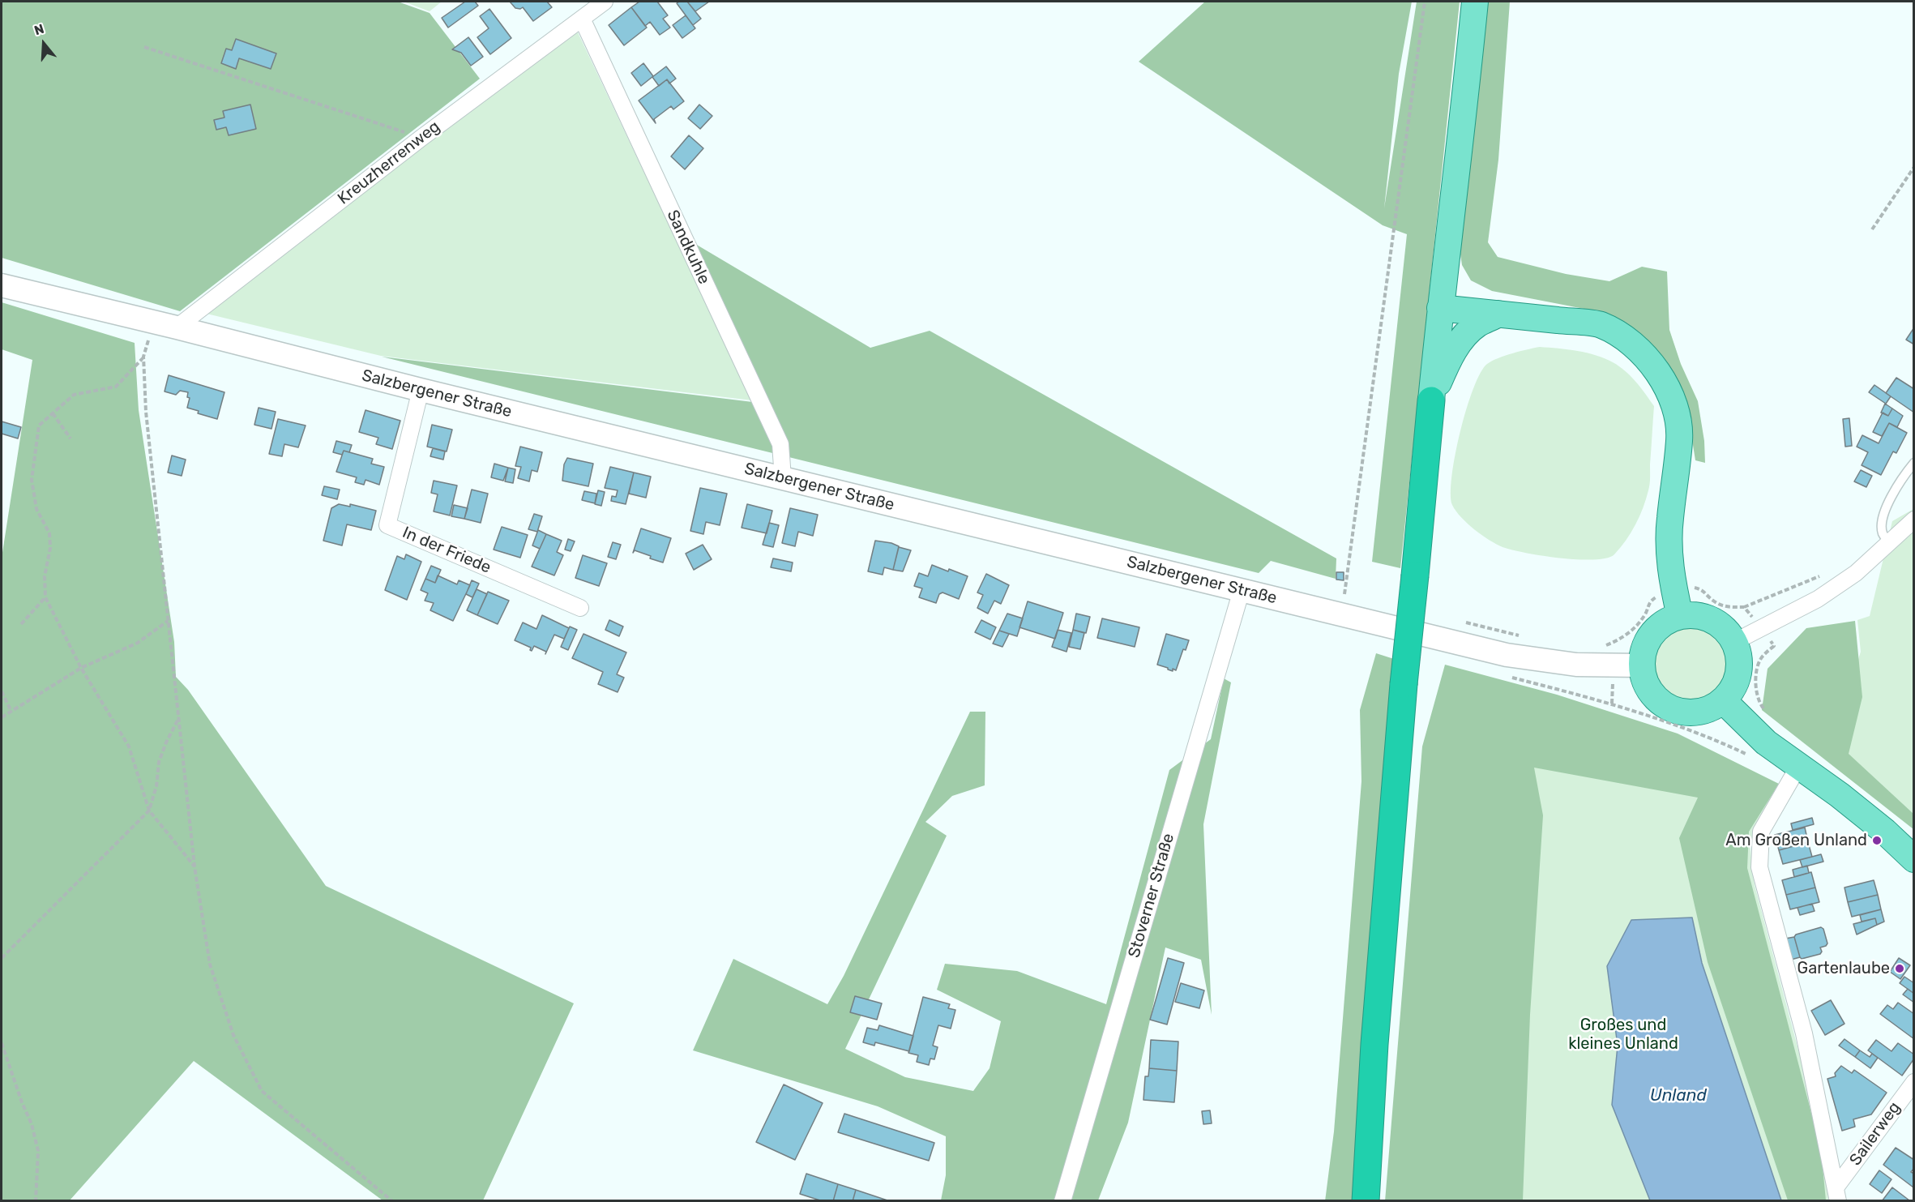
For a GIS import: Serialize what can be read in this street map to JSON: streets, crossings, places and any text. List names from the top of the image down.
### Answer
{
  "streets": {
    "main road": ["Salzbergener Straße"],
    "street": [
      "Kreuzherrenweg",
      "Sandkuhle",
      "In der Friede",
      "Stoverner Straße",
      "Sailerweg"
    ]
  },
  "crossings": [
    ["Kreuzherrenweg", "Sandkuhle"],
    ["Kreuzherrenweg", "Salzbergener Straße"],
    ["Sandkuhle", "Salzbergener Straße"],
    ["Salzbergener Straße", "In der Friede"],
    ["Salzbergener Straße", "Stoverner Straße"]
  ],
  "water": ["Unland"],
  "parks": ["Großes und kleines Unland"],
  "places": ["Am Großen Unland", "Gartenlaube"],
  "north": "top"
}
